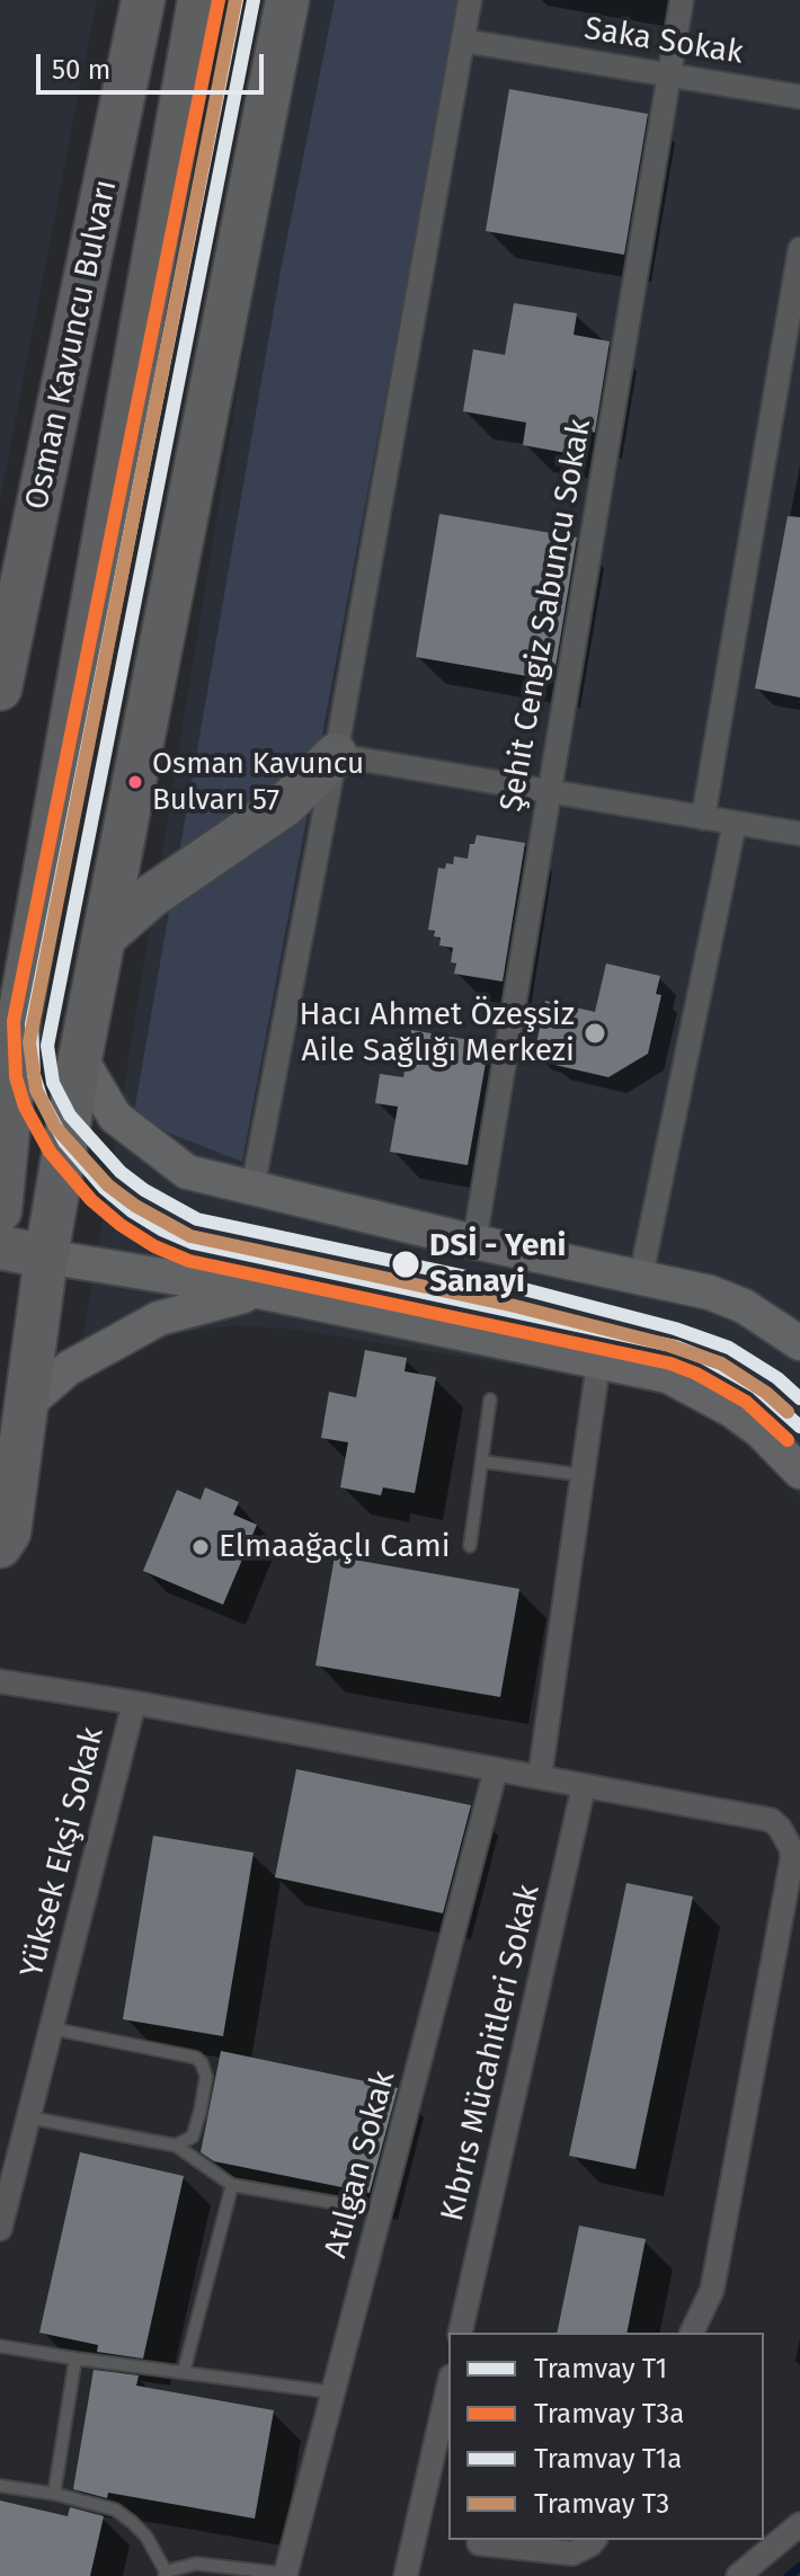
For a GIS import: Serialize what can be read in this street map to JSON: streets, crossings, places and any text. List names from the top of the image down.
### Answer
{
  "streets": {
    "highway": ["Osman Kavuncu Bulvarı"],
    "street": [
      "Saka Sokak",
      "Şehit Cengiz Sabuncu Sokak",
      "Yüksek Ekşi Sokak",
      "Kıbrıs Mücahitleri Sokak",
      "Atılgan Sokak"
    ]
  },
  "crossings": [
    ["Saka Sokak", "Şehit Cengiz Sabuncu Sokak"]
  ],
  "places": [
    "Osman Kavuncu Bulvarı 57",
    "Hacı Ahmet Özeşsiz Aile Sağlığı Merkezi",
    "DSİ - Yeni Sanayi",
    "Elmaağaçlı Cami"
  ],
  "lines": [
    "tram line T1",
    "tram line T3a",
    "tram line T1a",
    "tram line T3"
  ],
  "legend": [
    "Tramvay T1",
    "Tramvay T3a",
    "Tramvay T1a",
    "Tramvay T3"
  ],
  "scale_bar": "50 m"
}
